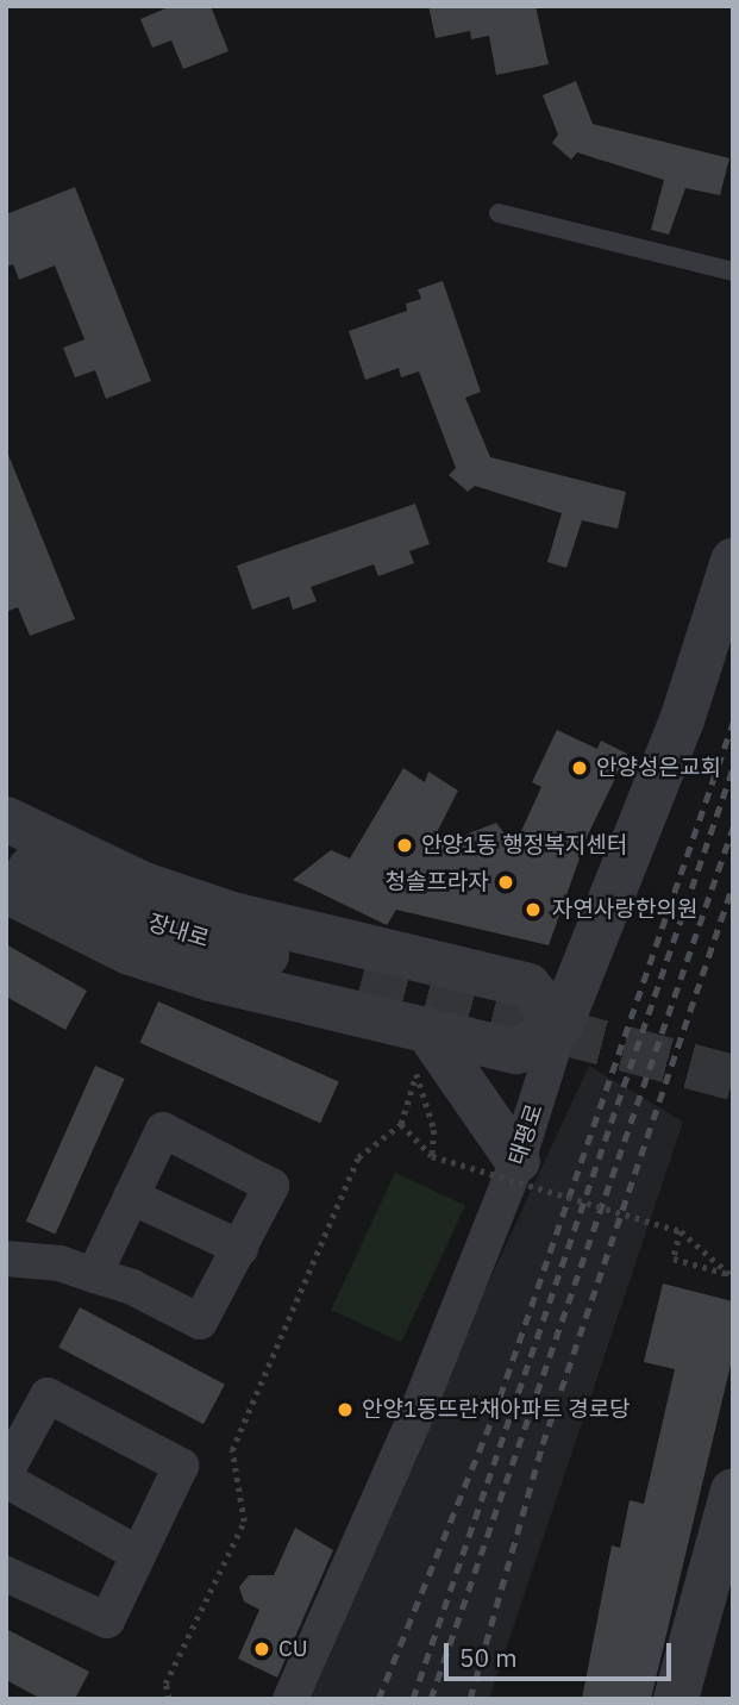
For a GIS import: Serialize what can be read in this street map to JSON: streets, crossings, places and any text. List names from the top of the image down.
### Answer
{
  "streets": {
    "street": ["장내로", "태평로"]
  },
  "places": [
    "안양성은교회",
    "안양1동 행정복지센터",
    "청솔프라자",
    "자연사랑한의원",
    "안양1동뜨란채아파트 경로당",
    "CU"
  ],
  "scale_bar": "50 m"
}
